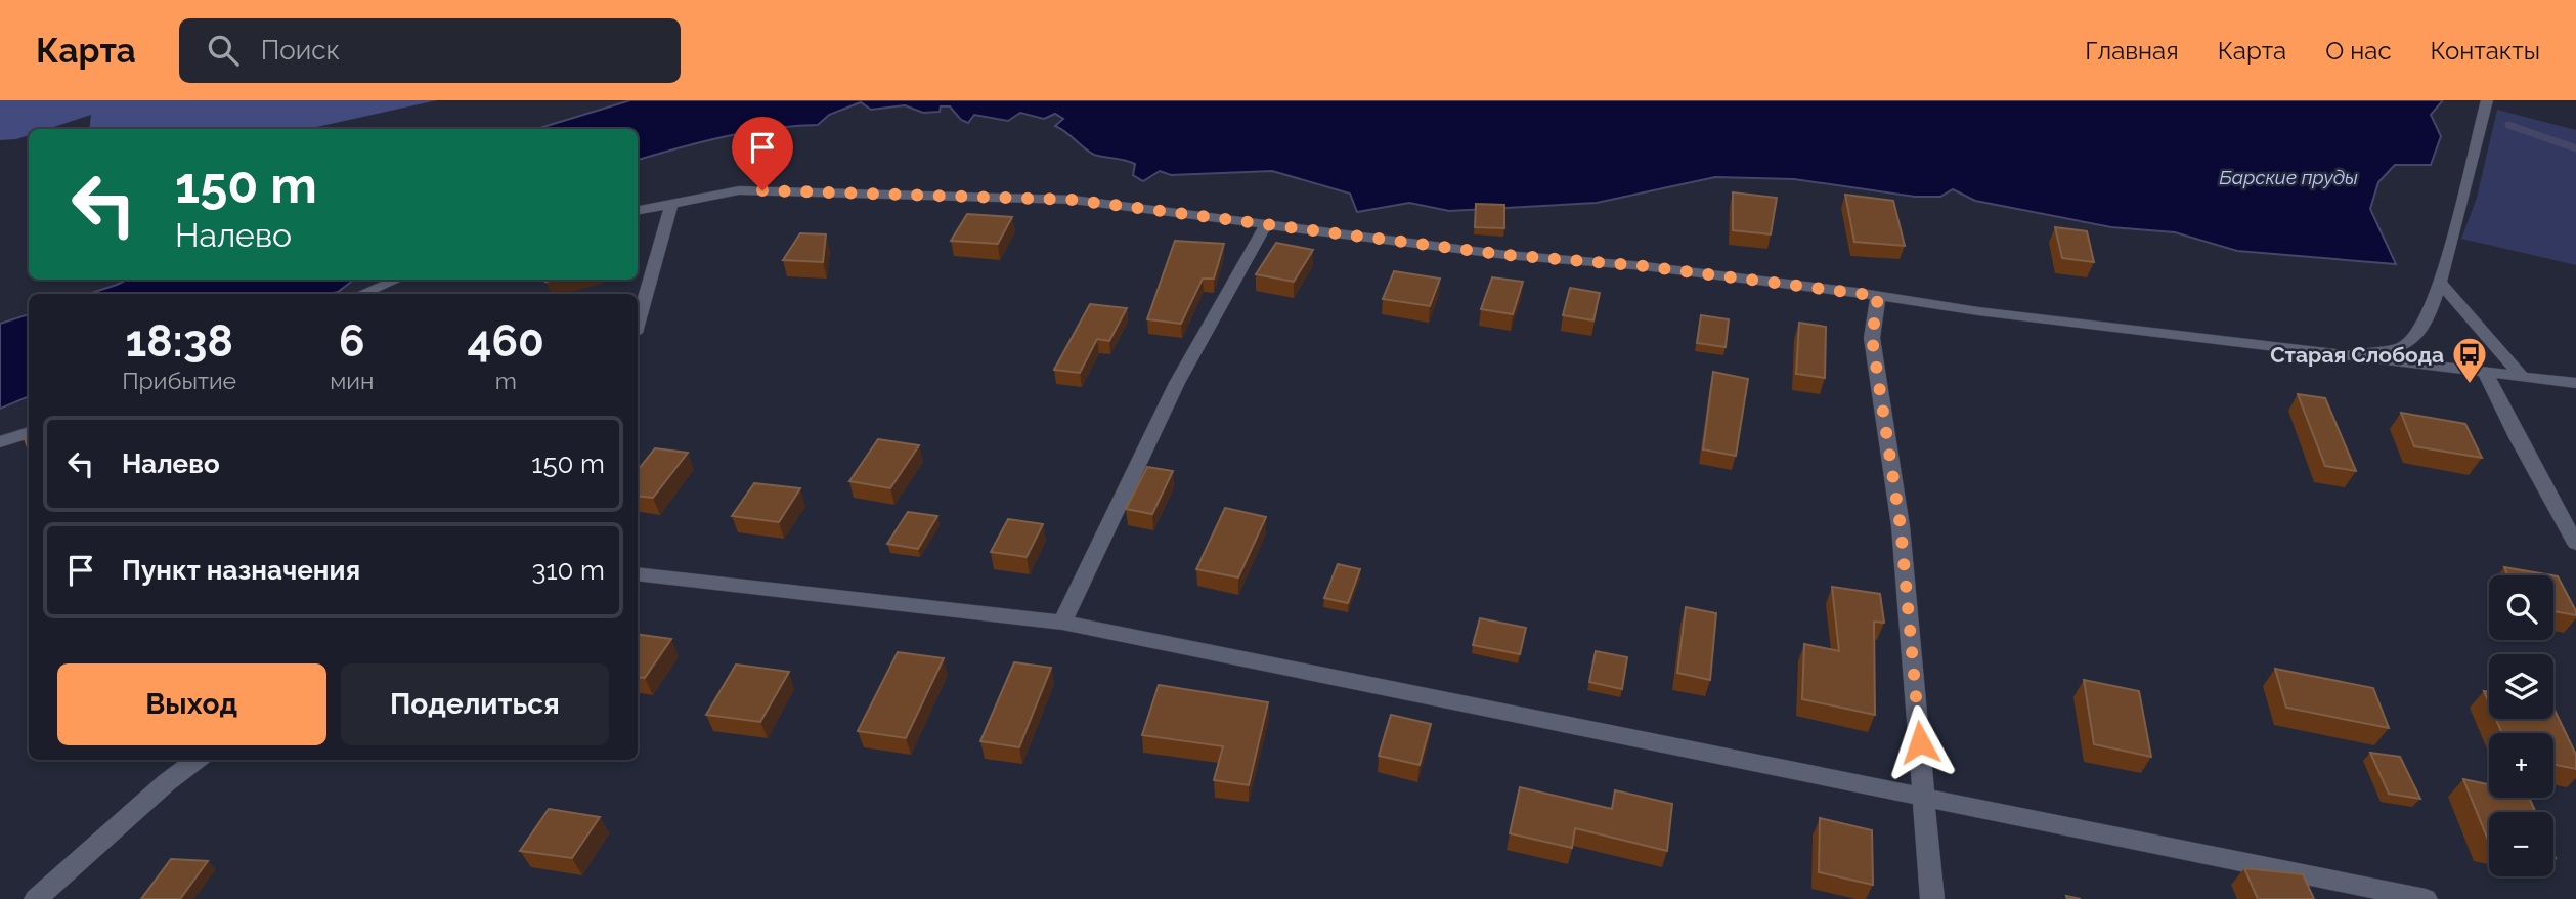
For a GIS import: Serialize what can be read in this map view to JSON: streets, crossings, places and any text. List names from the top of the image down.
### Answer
{
  "water": ["Барские пруды"],
  "places": {
    "bus stop": ["Старая Слобода"]
  },
  "page": {
    "header": "Карта",
    "search": "Поиск",
    "nav": [
      "Главная",
      "Карта",
      "О нас",
      "Контакты"
    ],
    "turn": ["150 m", "Налево"],
    "eta": [
      "18:38",
      "Прибытие",
      "6",
      "мин",
      "460",
      "m"
    ],
    "list": [
      {
        "name": "Налево",
        "value": "150 m"
      },
      {
        "name": "Пункт назначения",
        "value": "310 m"
      }
    ],
    "map_buttons": ["+", "−"],
    "buttons": ["Выход", "Поделиться"]
  }
}
